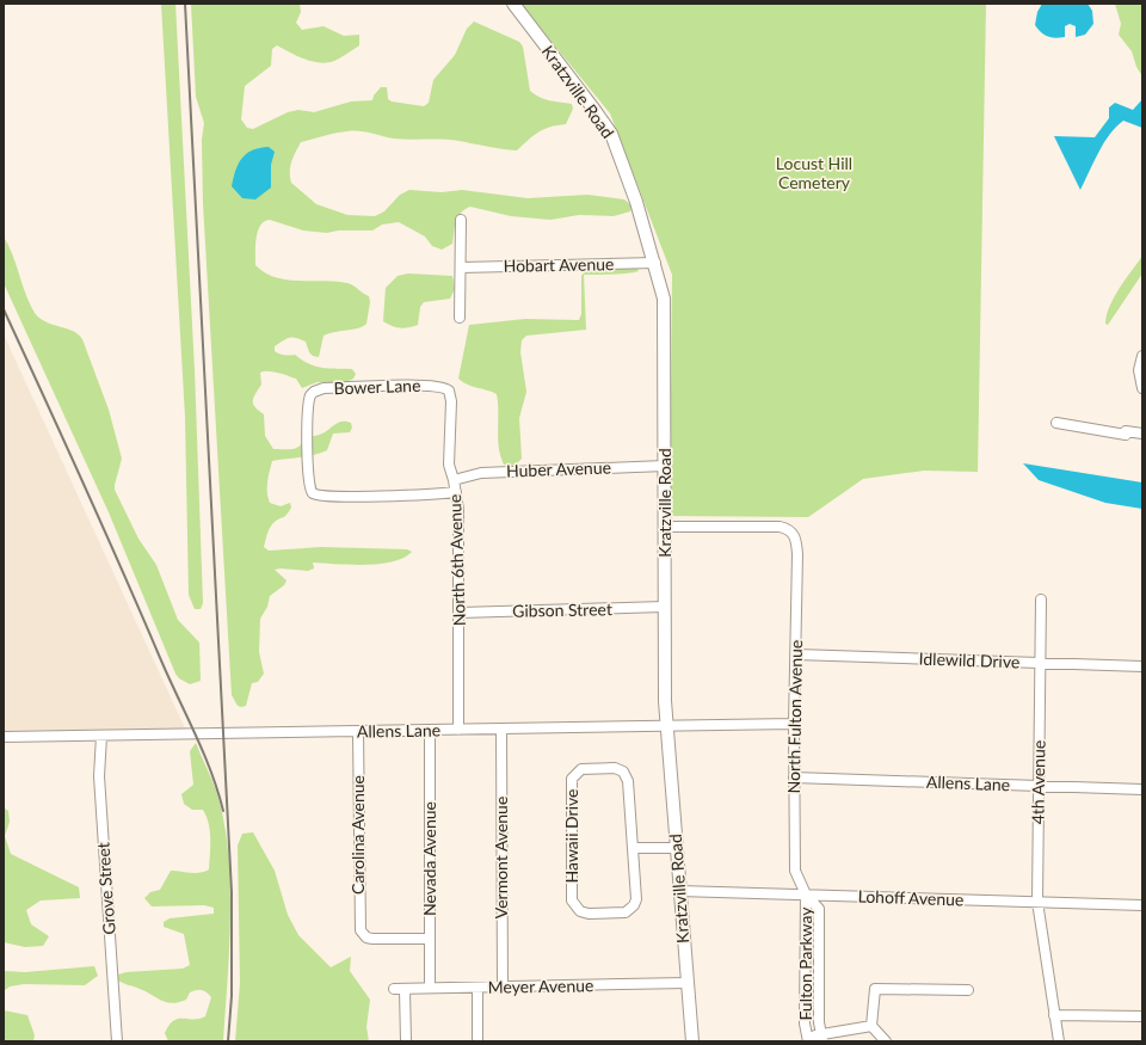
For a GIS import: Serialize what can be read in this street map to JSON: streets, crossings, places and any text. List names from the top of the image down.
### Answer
{
  "streets": {
    "main road": ["Kratzville Road"],
    "street": [
      "Hobart Avenue",
      "Bower Lane",
      "Huber Avenue",
      "North 6th Avenue",
      "Gibson Street",
      "Idlewild Drive",
      "North Fulton Avenue",
      "Allens Lane",
      "4th Avenue",
      "Carolina Avenue",
      "Hawaii Drive",
      "Vermont Avenue",
      "Nevada Avenue",
      "Grove Street",
      "Lohoff Avenue",
      "Fulton Parkway",
      "Meyer Avenue"
    ]
  },
  "crossings": [
    ["Kratzville Road", "Hobart Avenue"],
    ["Kratzville Road", "Huber Avenue"],
    ["Kratzville Road", "Gibson Street"],
    ["Kratzville Road", "North Fulton Avenue"],
    ["Kratzville Road", "Allens Lane"],
    ["Kratzville Road", "Lohoff Avenue"],
    ["Kratzville Road", "Meyer Avenue"],
    ["Bower Lane", "North 6th Avenue"],
    ["Huber Avenue", "North 6th Avenue"],
    ["North 6th Avenue", "Gibson Street"],
    ["North 6th Avenue", "Allens Lane"],
    ["Idlewild Drive", "North Fulton Avenue"],
    ["Idlewild Drive", "4th Avenue"],
    ["North Fulton Avenue", "Allens Lane"],
    ["North Fulton Avenue", "Lohoff Avenue"],
    ["North Fulton Avenue", "Fulton Parkway"],
    ["Allens Lane", "4th Avenue"],
    ["Allens Lane", "Carolina Avenue"],
    ["Allens Lane", "Vermont Avenue"],
    ["Allens Lane", "Nevada Avenue"],
    ["Allens Lane", "Grove Street"],
    ["4th Avenue", "Lohoff Avenue"],
    ["Carolina Avenue", "Nevada Avenue"],
    ["Vermont Avenue", "Meyer Avenue"],
    ["Nevada Avenue", "Meyer Avenue"],
    ["Lohoff Avenue", "Fulton Parkway"]
  ],
  "parks": ["Locust Hill Cemetery"]
}
